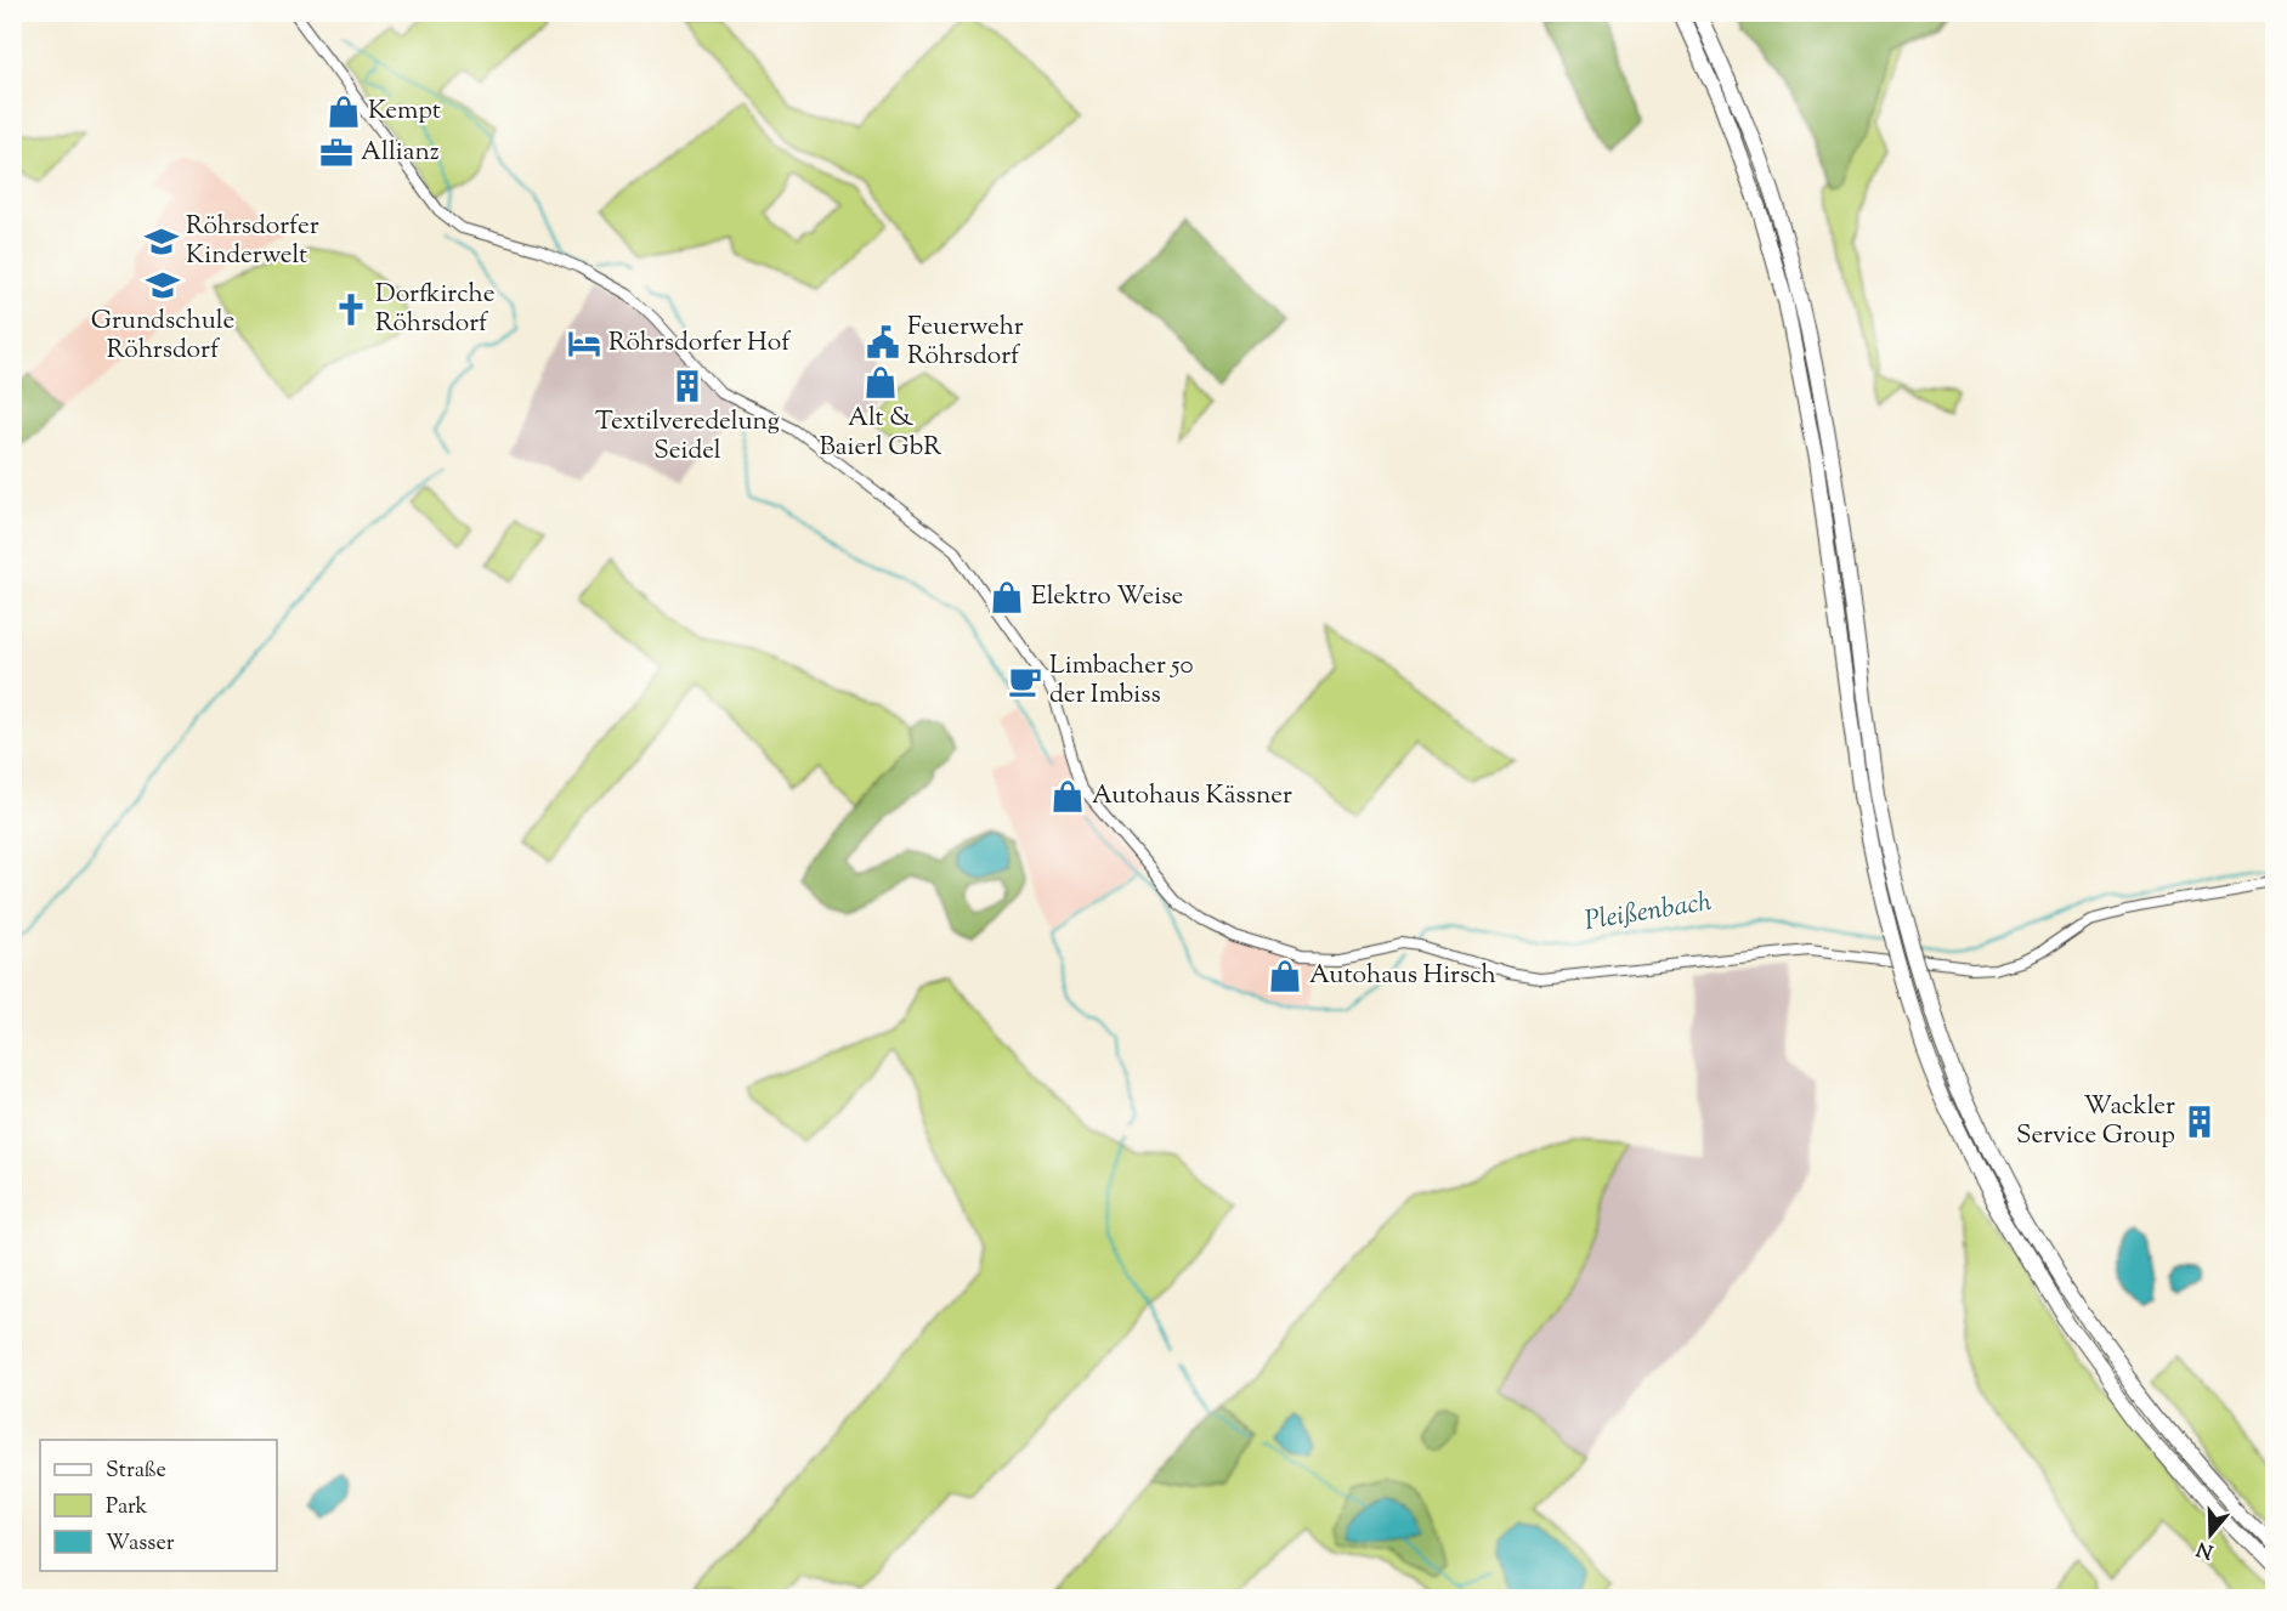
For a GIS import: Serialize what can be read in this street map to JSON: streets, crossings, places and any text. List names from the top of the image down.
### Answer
{
  "water": ["Pleißenbach"],
  "places": {
    "shop": [
      "Kempt",
      "Alt & Baierl GbR",
      "Elektro Weise",
      "Autohaus Kässner",
      "Autohaus Hirsch"
    ],
    "office": ["Allianz"],
    "school or university": ["Röhrsdorfer Kinderwelt", "Grundschule Röhrsdorf"],
    "church": ["Dorfkirche Röhrsdorf"],
    "public building": ["Feuerwehr Röhrsdorf"],
    "hotel": ["Röhrsdorfer Hof"],
    "building": ["Textilveredelung Seidel", "Wackler Service Group"],
    "cafe": ["Limbacher 50 der Imbiss"]
  },
  "legend": ["Straße", "Park", "Wasser"],
  "north": "bottom"
}
